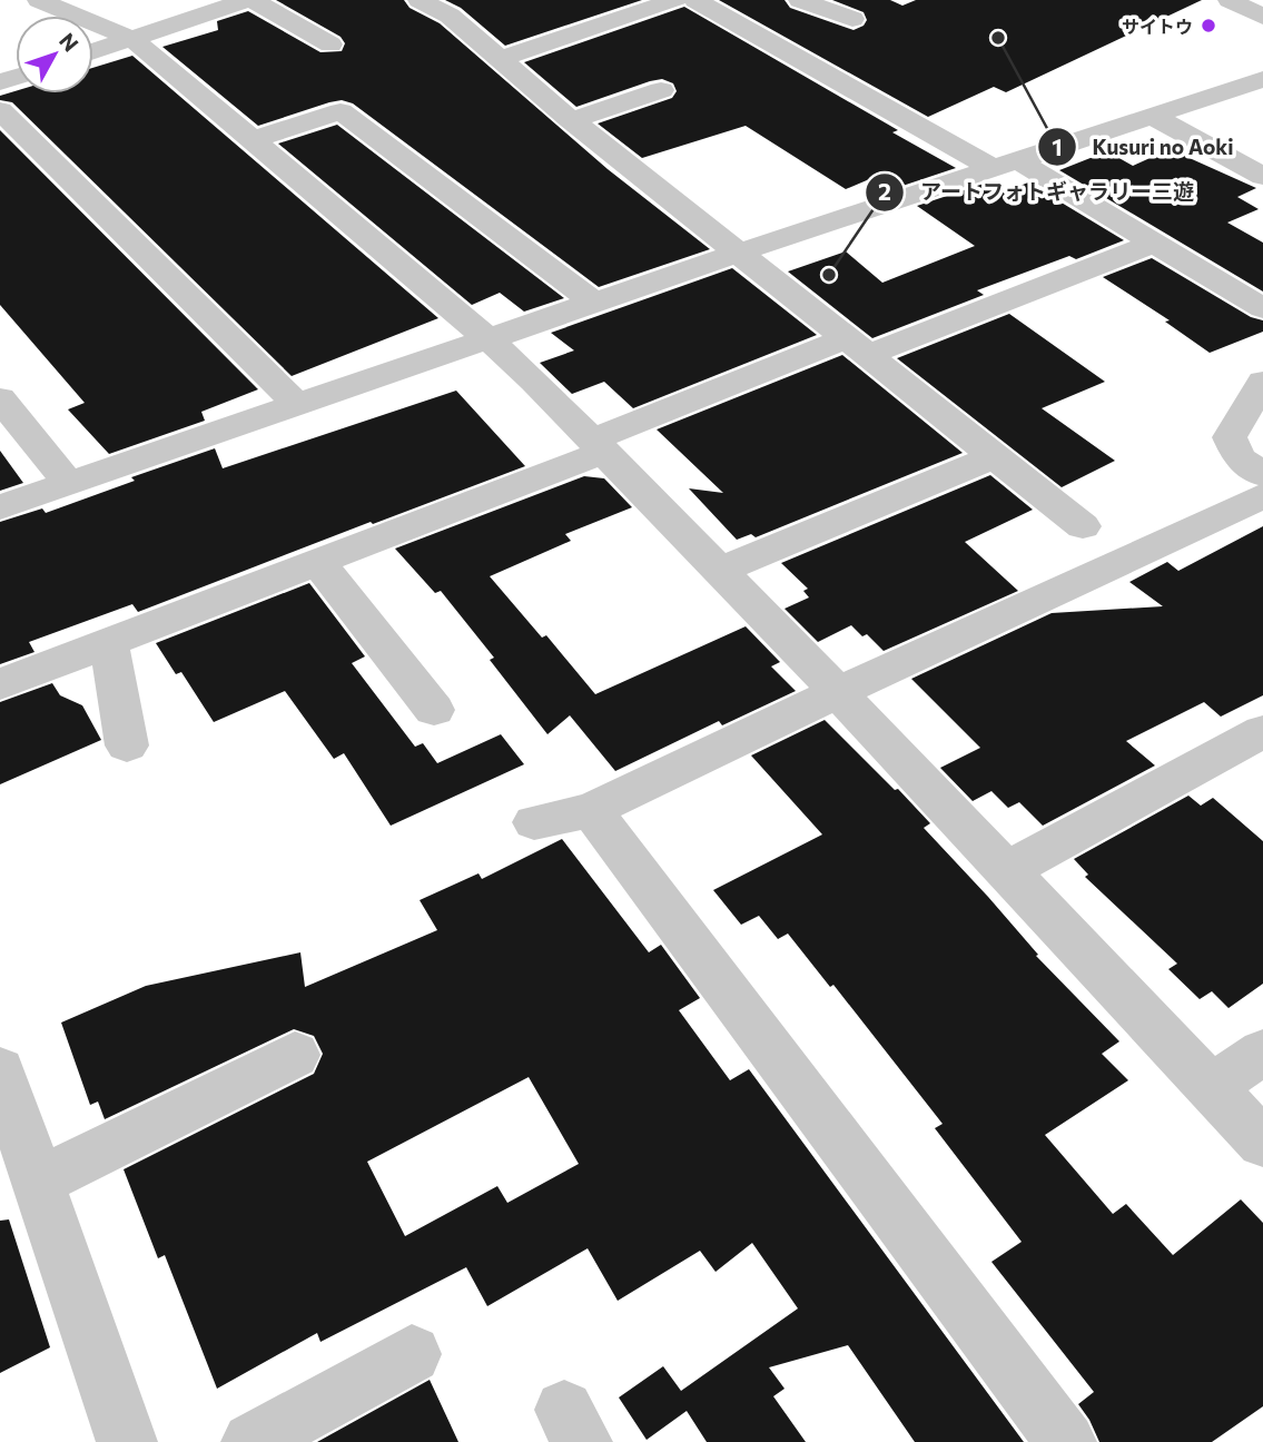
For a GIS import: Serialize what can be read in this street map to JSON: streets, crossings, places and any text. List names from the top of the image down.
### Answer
{
  "places": ["サイトウ", "Kusuri no Aoki", "アートフォトギャラリー三遊"],
  "north": "top right"
}
